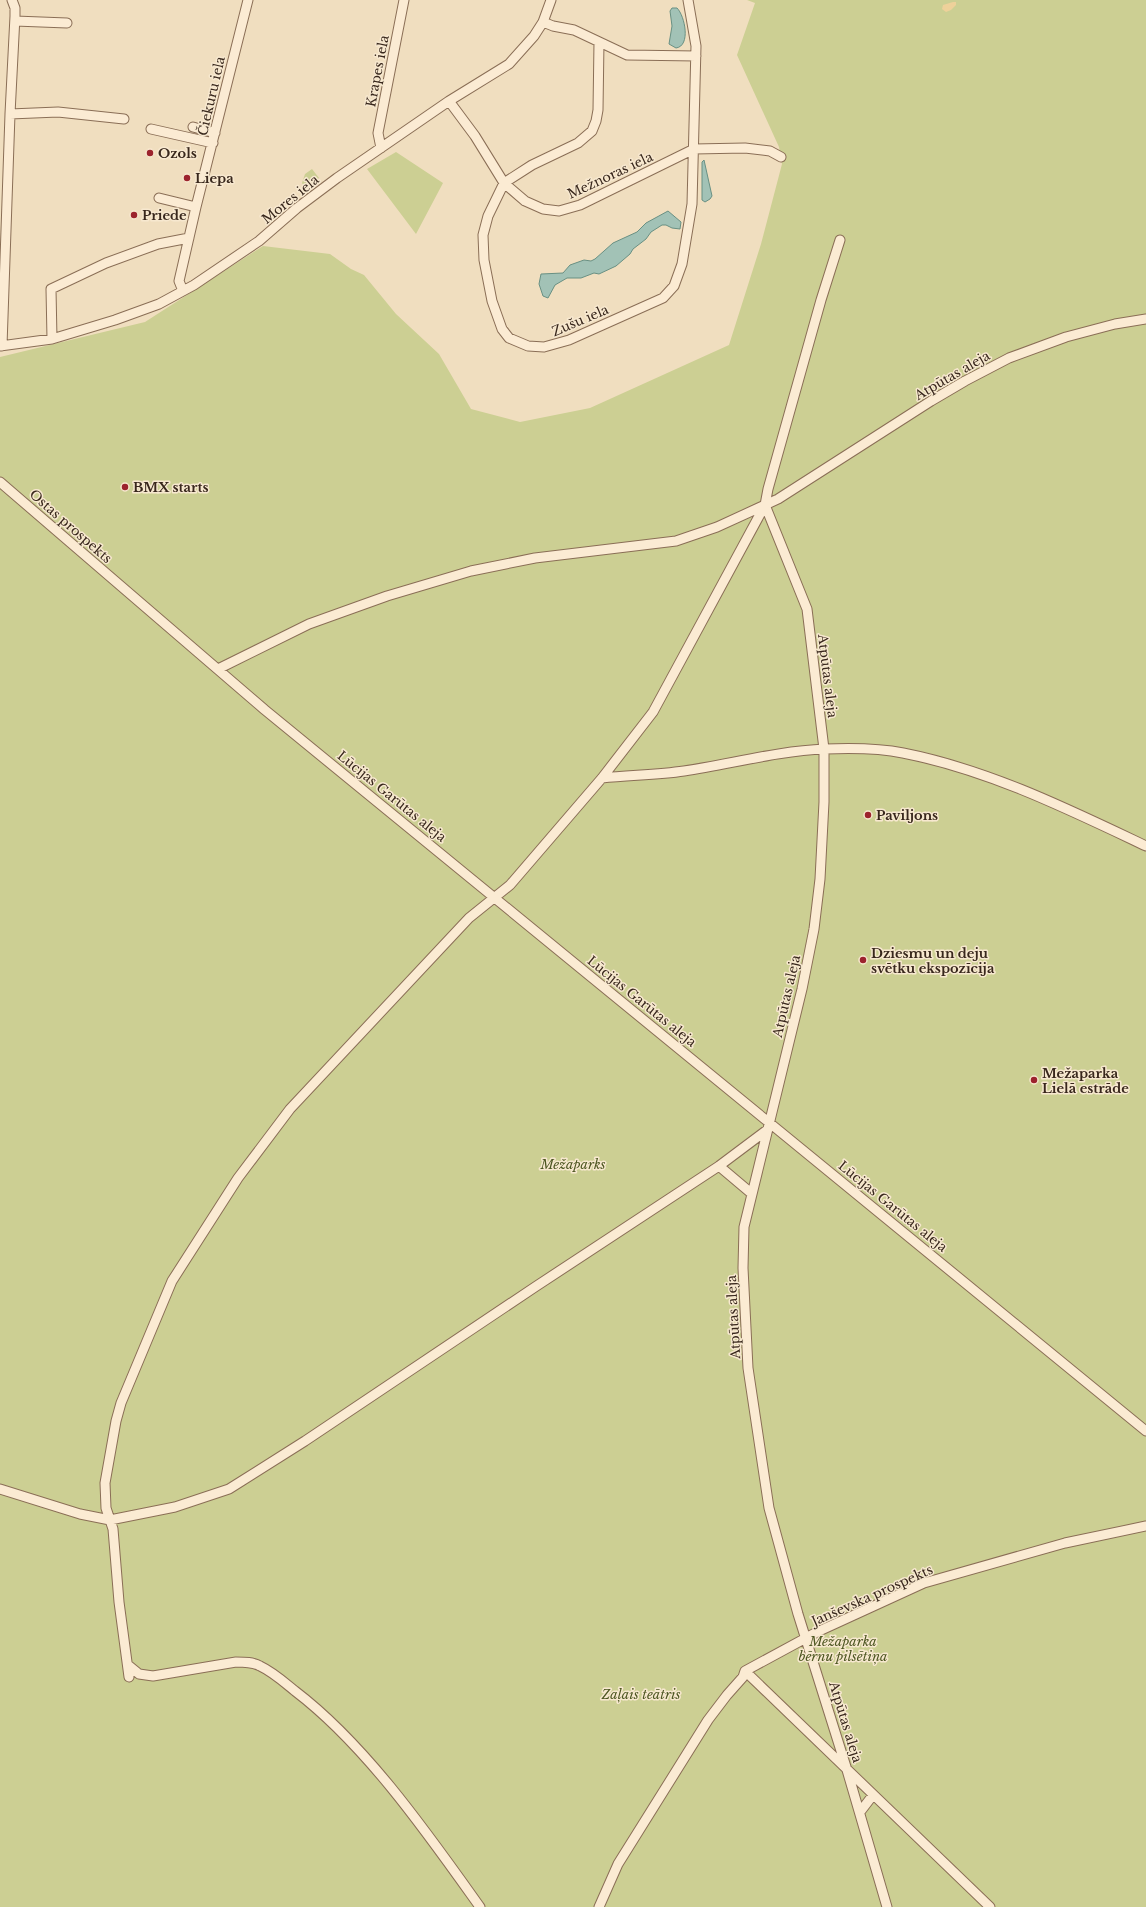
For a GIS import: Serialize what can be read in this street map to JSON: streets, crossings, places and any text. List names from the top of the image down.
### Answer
{
  "streets": {
    "street": [
      "Krapes iela",
      "Čiekuru iela",
      "Mežnoras iela",
      "Mores iela",
      "Zušu iela",
      "Atpūtas aleja",
      "Ostas prospekts",
      "Lūcijas Garūtas aleja",
      "Janševska prospekts"
    ]
  },
  "crossings": [
    ["Krapes iela", "Mores iela"],
    ["Čiekuru iela", "Mores iela"],
    ["Mežnoras iela", "Mores iela"],
    ["Mežnoras iela", "Zušu iela"],
    ["Atpūtas aleja", "Lūcijas Garūtas aleja"],
    ["Atpūtas aleja", "Janševska prospekts"],
    ["Ostas prospekts", "Lūcijas Garūtas aleja"]
  ],
  "parks": ["Mežaparks", "Mežaparka bērnu pilsētiņa", "Zaļais teātris"],
  "places": [
    "Ozols",
    "Liepa",
    "Priede",
    "BMX starts",
    "Paviljons",
    "Dziesmu un deju svētku ekspozīcija",
    "Mežaparka Lielā estrāde"
  ]
}
